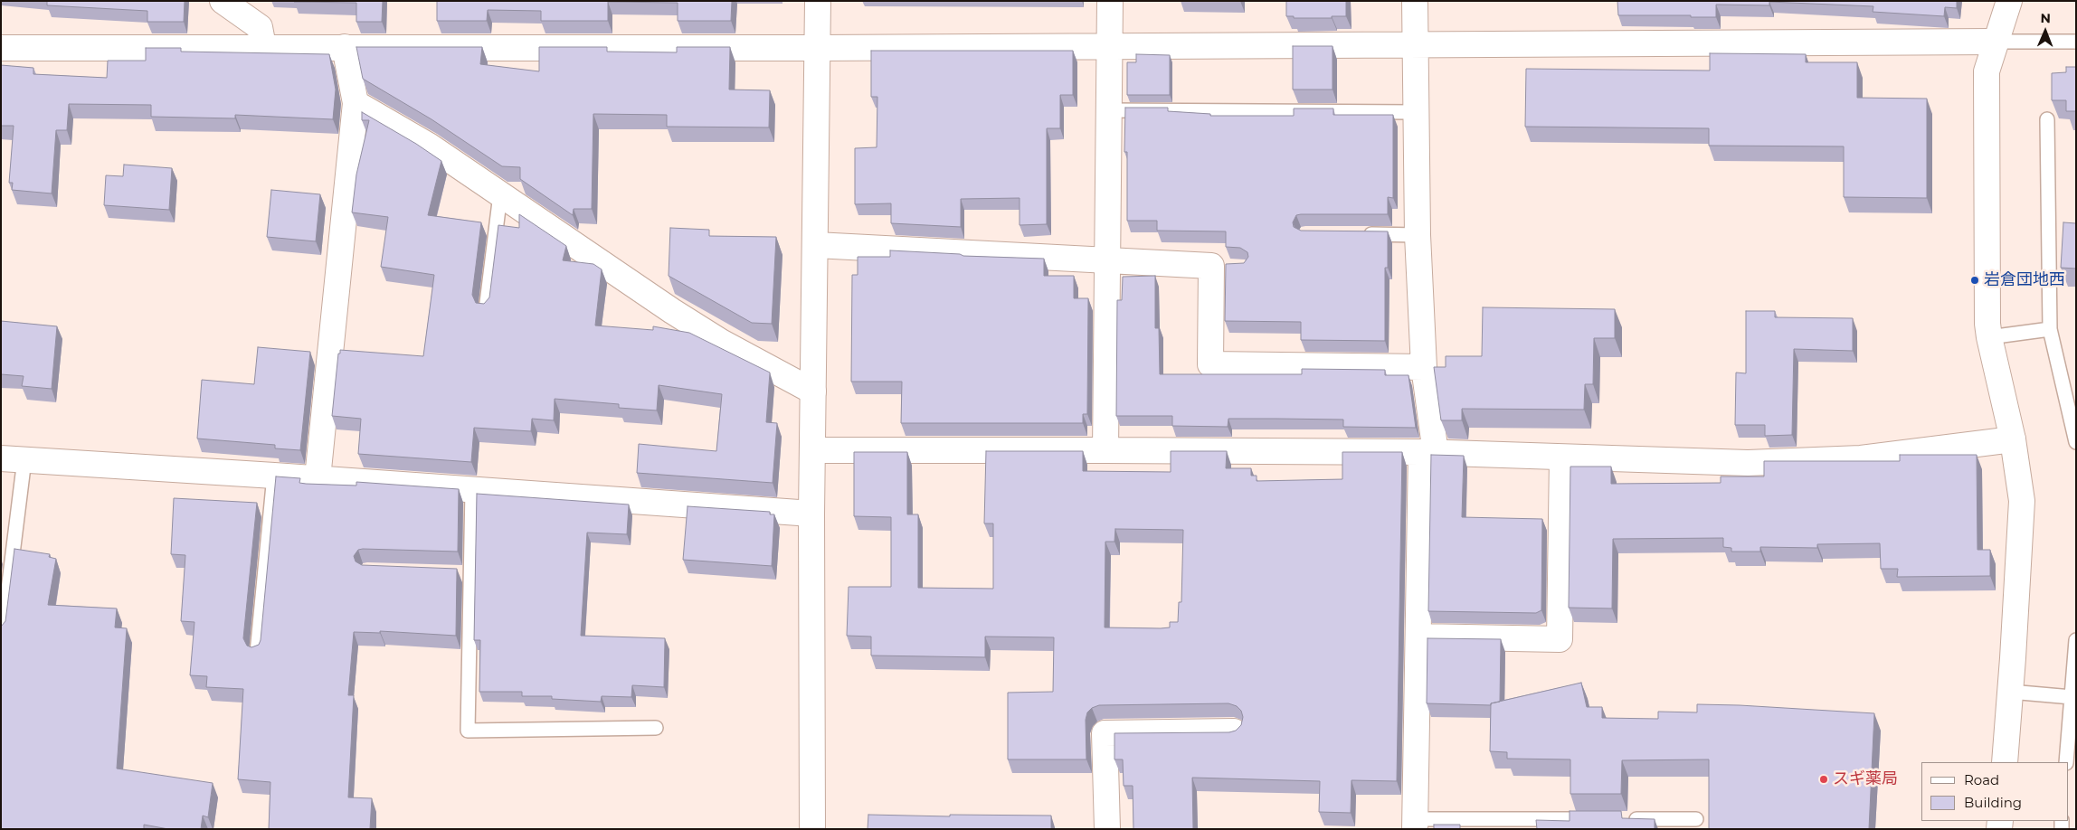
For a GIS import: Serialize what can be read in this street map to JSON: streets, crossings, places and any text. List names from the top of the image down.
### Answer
{
  "places": ["岩倉団地西", "スギ薬局"],
  "legend": ["Road", "Building"],
  "north": "top"
}
